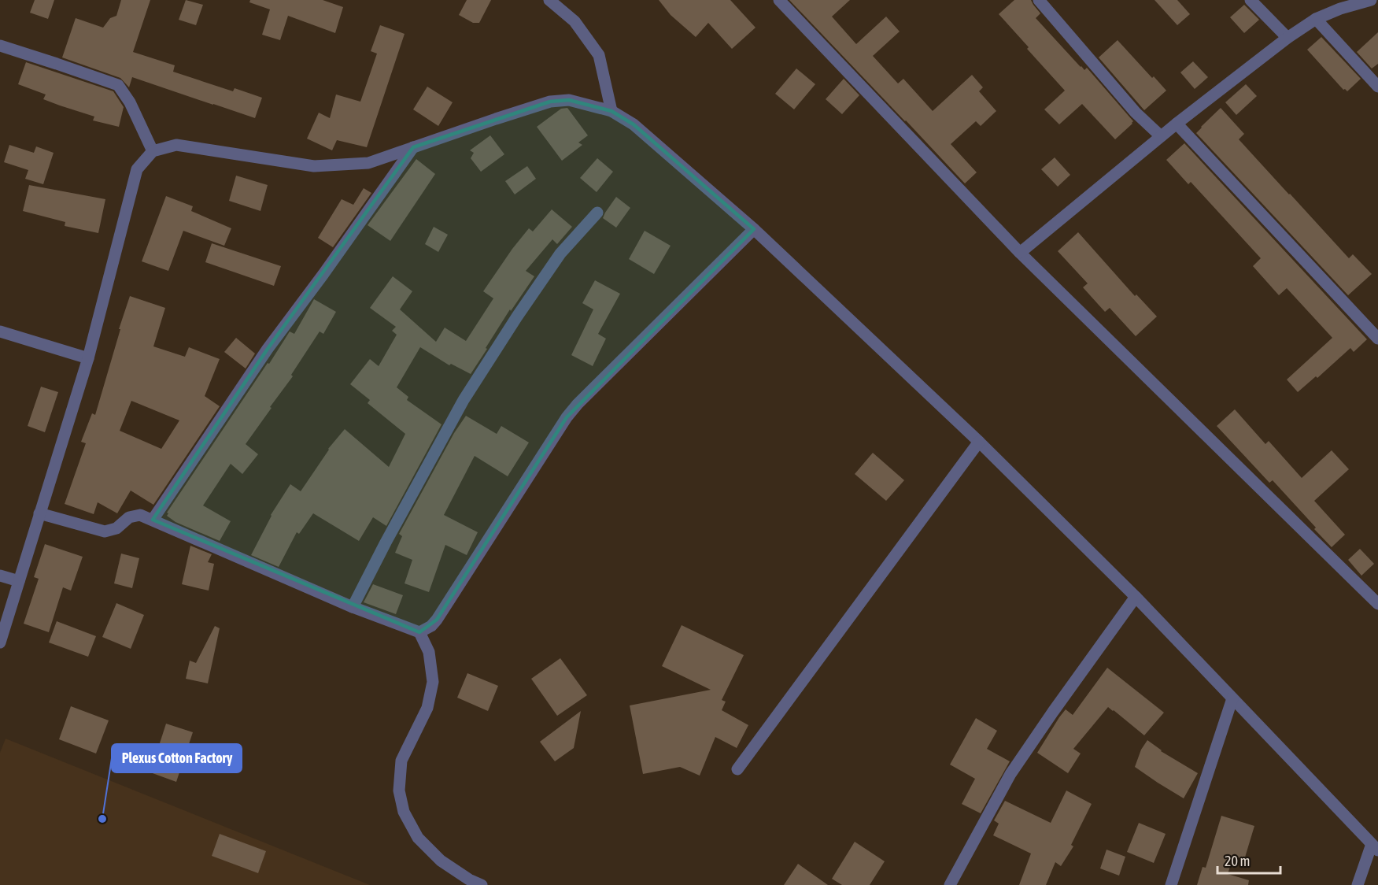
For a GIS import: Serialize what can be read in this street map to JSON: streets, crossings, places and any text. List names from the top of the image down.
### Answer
{
  "places": ["Plexus Cotton Factory"],
  "scale_bar": "20 m"
}
